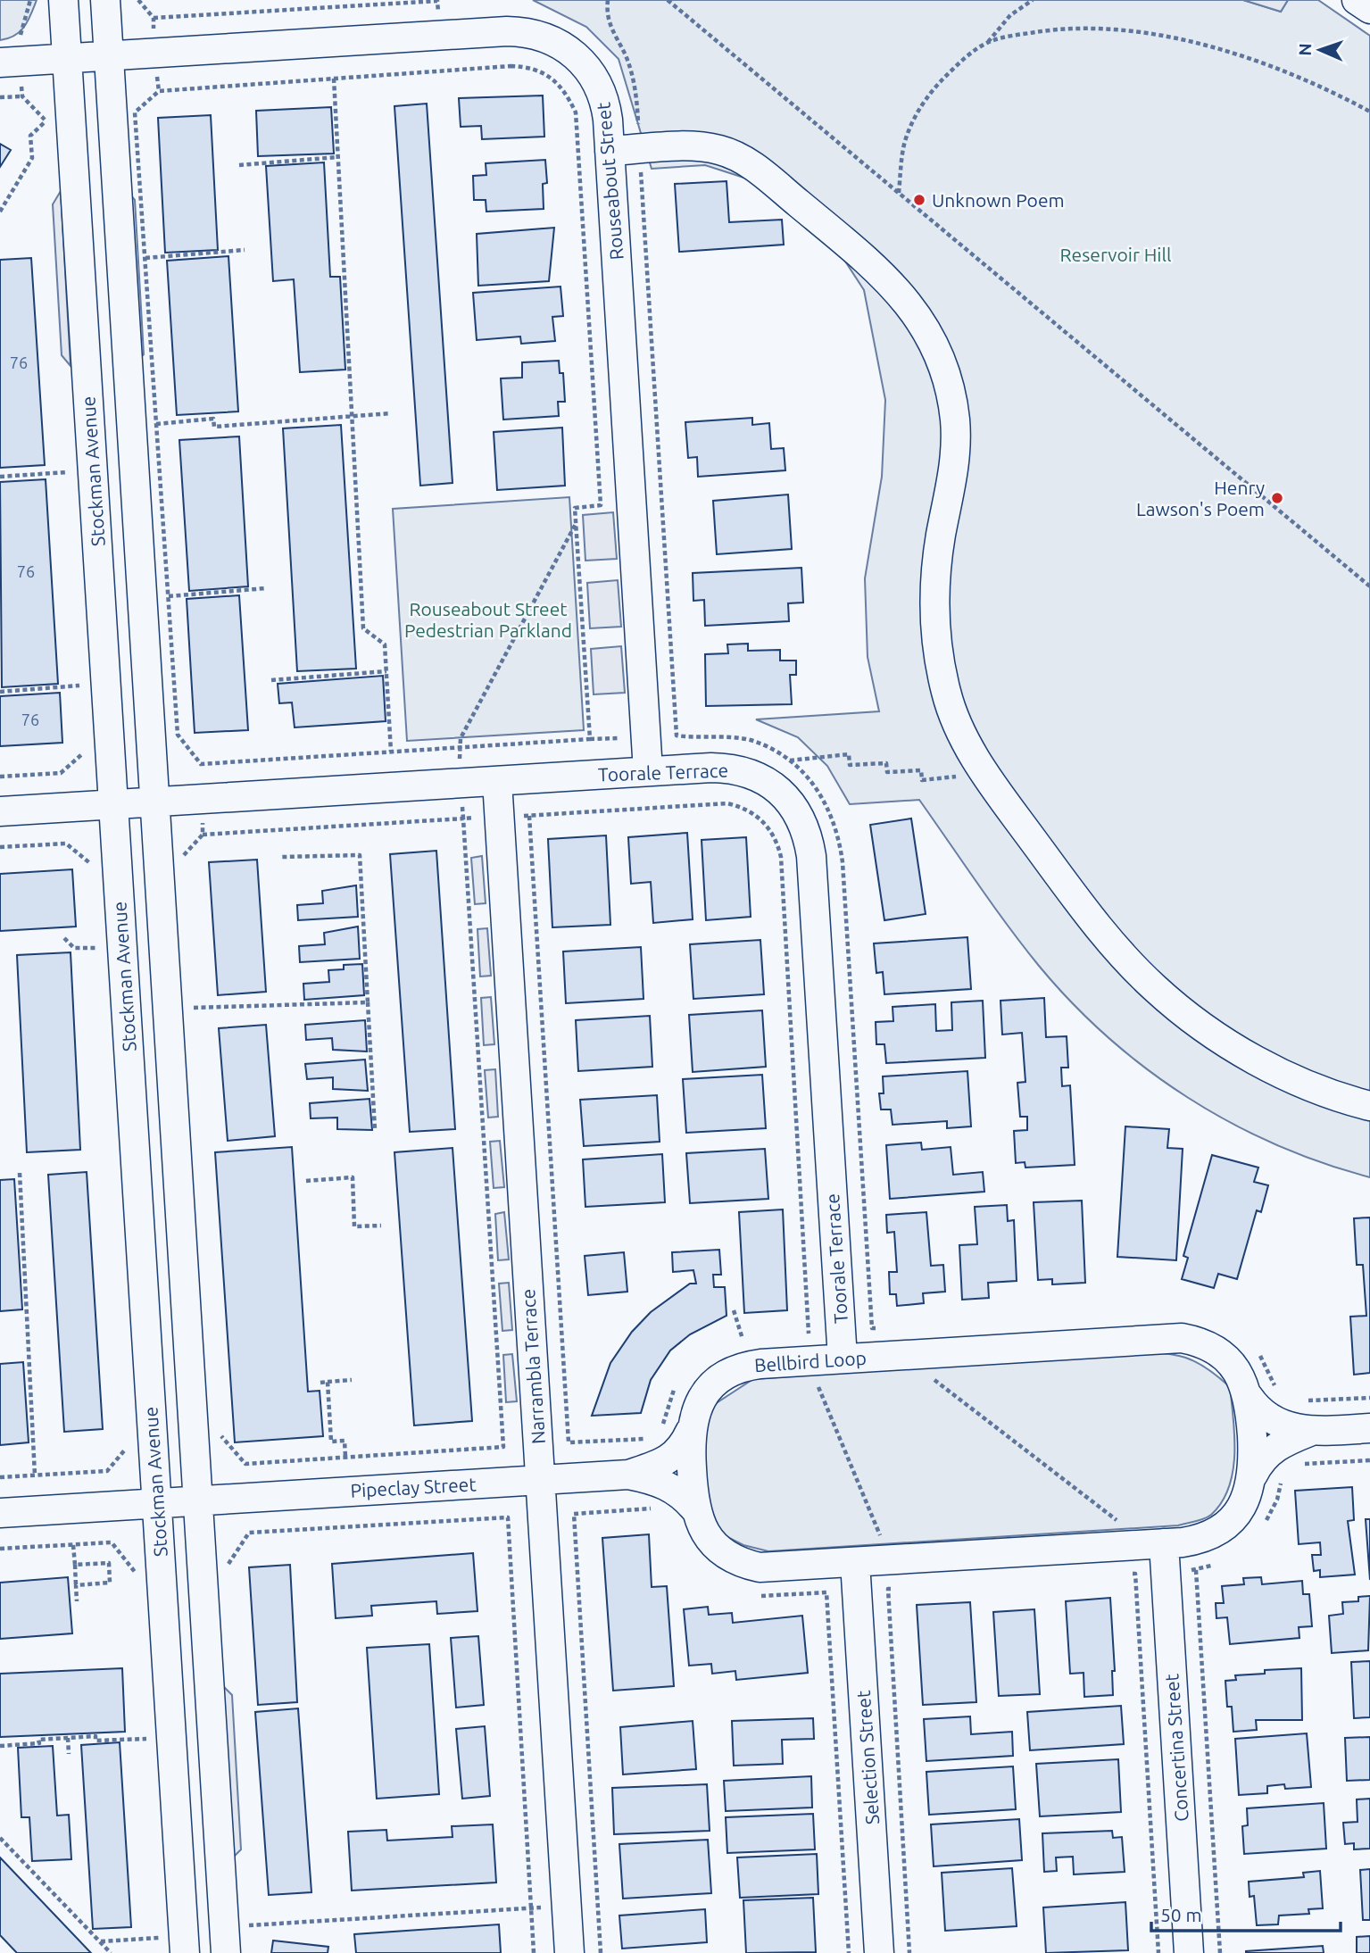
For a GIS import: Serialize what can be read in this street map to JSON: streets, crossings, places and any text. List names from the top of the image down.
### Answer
{
  "streets": {
    "street": [
      "Rouseabout Street",
      "Stockman Avenue",
      "Toorale Terrace",
      "Bellbird Loop",
      "Narrambla Terrace",
      "Pipeclay Street",
      "Concertina Street",
      "Selection Street"
    ]
  },
  "crossings": [
    ["Rouseabout Street", "Stockman Avenue"],
    ["Rouseabout Street", "Toorale Terrace"],
    ["Stockman Avenue", "Toorale Terrace"],
    ["Stockman Avenue", "Pipeclay Street"],
    ["Toorale Terrace", "Bellbird Loop"],
    ["Toorale Terrace", "Narrambla Terrace"],
    ["Bellbird Loop", "Pipeclay Street"],
    ["Bellbird Loop", "Concertina Street"],
    ["Bellbird Loop", "Selection Street"],
    ["Narrambla Terrace", "Pipeclay Street"]
  ],
  "parks": ["Reservoir Hill", "Rouseabout Street Pedestrian Parkland"],
  "places": ["Unknown Poem", "Henry Lawson's Poem"],
  "house_numbers": ["76", "76", "76"],
  "scale_bar": "50 m",
  "north": "left"
}
